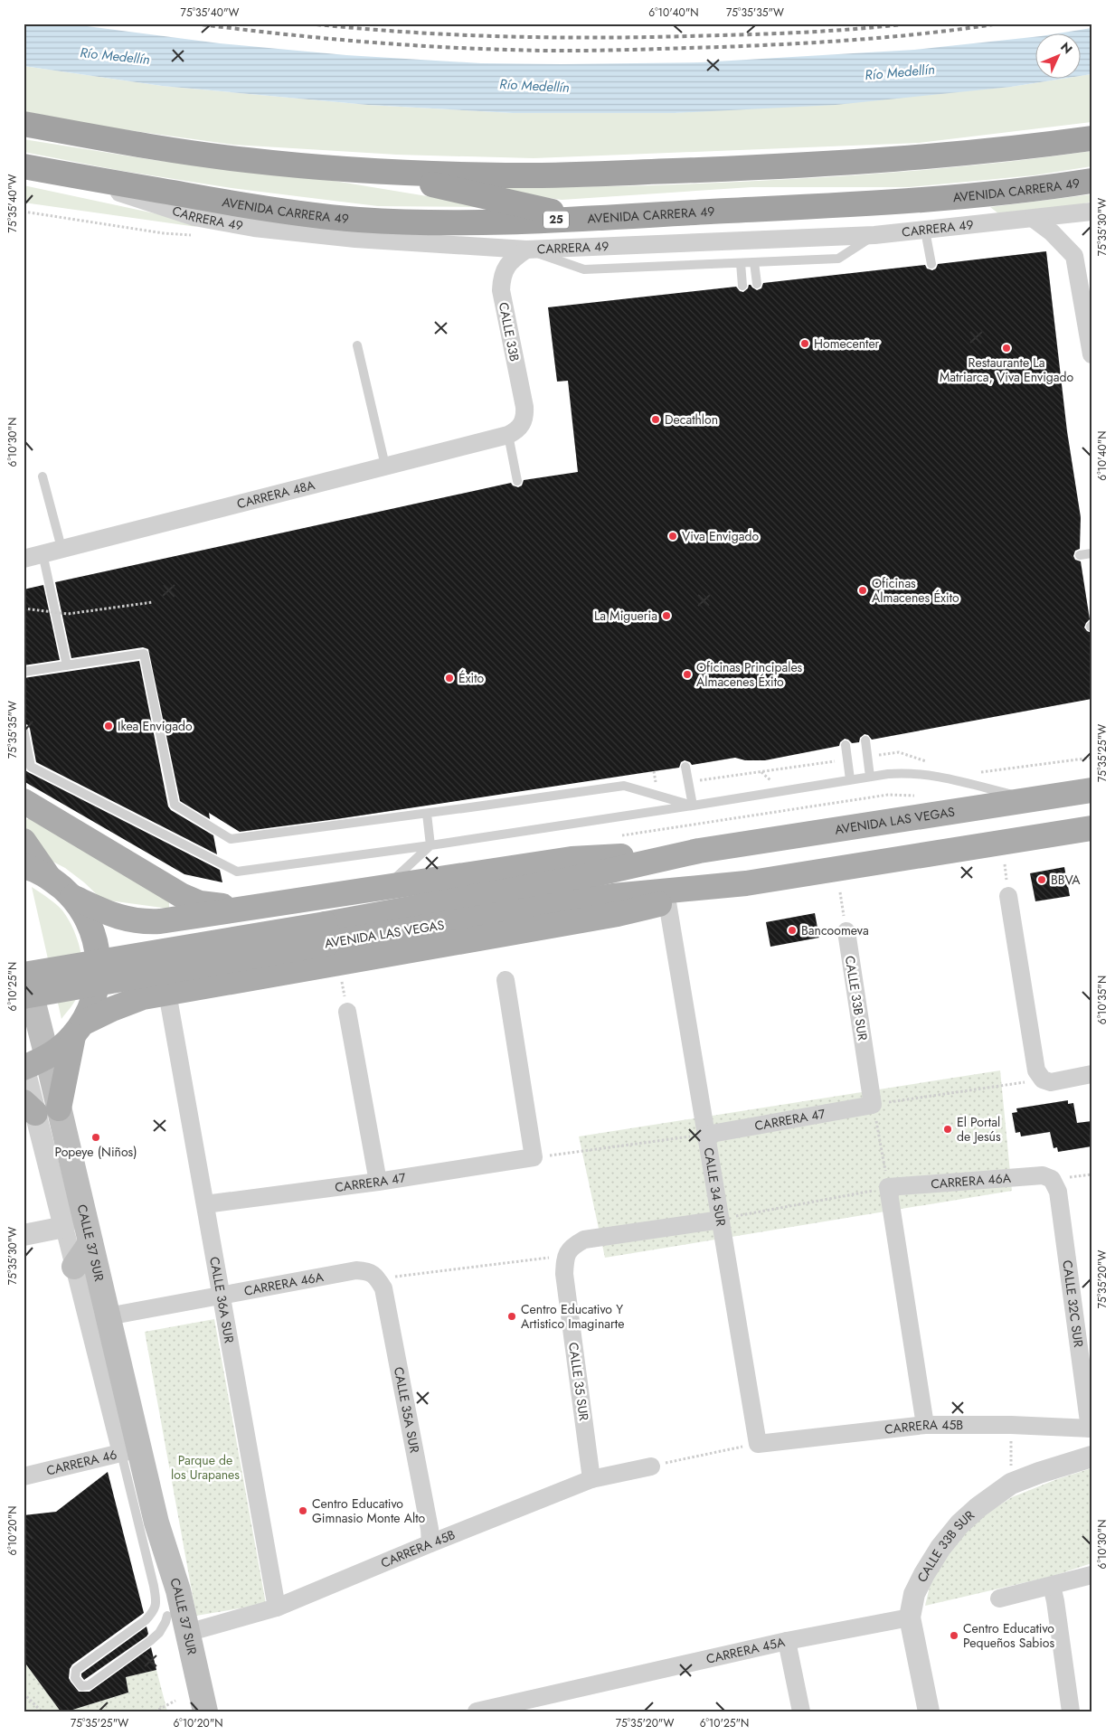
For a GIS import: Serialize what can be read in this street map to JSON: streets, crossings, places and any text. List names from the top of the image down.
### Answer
{
  "streets": {
    "highway": ["AVENIDA CARRERA 49", "25"],
    "main road": ["AVENIDA LAS VEGAS", "CALLE 37 SUR"],
    "street": [
      "CARRERA 49",
      "CALLE 33B",
      "CARRERA 48A",
      "CALLE 33B SUR",
      "CARRERA 47",
      "CARRERA 46A",
      "CALLE 34 SUR",
      "CALLE 36A SUR",
      "CALLE 32C SUR",
      "CALLE 35 SUR",
      "CALLE 35A SUR",
      "CARRERA 45B",
      "CARRERA 46",
      "CARRERA 45A"
    ]
  },
  "crossings": [
    ["AVENIDA CARRERA 49", "CARRERA 49"],
    ["CARRERA 49", "CALLE 33B"],
    ["CALLE 33B", "CARRERA 48A"],
    ["AVENIDA LAS VEGAS", "CALLE 34 SUR"],
    ["AVENIDA LAS VEGAS", "CALLE 36A SUR"],
    ["CALLE 33B SUR", "CARRERA 47"],
    ["CALLE 33B SUR", "CARRERA 45A"],
    ["CARRERA 47", "CALLE 34 SUR"],
    ["CARRERA 47", "CALLE 36A SUR"],
    ["CARRERA 46A", "CALLE 37 SUR"],
    ["CARRERA 46A", "CALLE 36A SUR"],
    ["CARRERA 46A", "CALLE 32C SUR"],
    ["CARRERA 46A", "CALLE 35A SUR"],
    ["CALLE 34 SUR", "CARRERA 45B"],
    ["CALLE 37 SUR", "CARRERA 45B"],
    ["CALLE 37 SUR", "CARRERA 46"],
    ["CALLE 36A SUR", "CARRERA 45B"],
    ["CALLE 32C SUR", "CARRERA 45B"],
    ["CALLE 35 SUR", "CARRERA 45B"],
    ["CALLE 35A SUR", "CARRERA 45B"]
  ],
  "water": ["Río Medellín"],
  "parks": ["Parque de los Urapanes"],
  "places": [
    "Homecenter",
    "Restaurante La Matriarca, Viva Envigado",
    "Decathlon",
    "Viva Envigado",
    "Oficinas Almacenes Éxito",
    "La Migueria",
    "Oficinas Principales Almacenes Éxito",
    "Éxito",
    "Ikea Envigado",
    "BBVA",
    "Bancoomeva",
    "El Portal de Jesús",
    "Popeye (Niños)",
    "Centro Educativo Y Artistico Imaginarte",
    "Centro Educativo Gimnasio Monte Alto",
    "Centro Educativo Pequeños Sabios"
  ],
  "north": "top right",
  "coordinates": [
    "75°35'40\"W",
    "6°10'40\"N",
    "75°35'35\"W",
    "75°35'30\"W",
    "6°10'30\"N",
    "75°35'25\"W",
    "6°10'25\"N",
    "6°10'35\"N",
    "75°35'20\"W",
    "6°10'20\"N"
  ]
}
